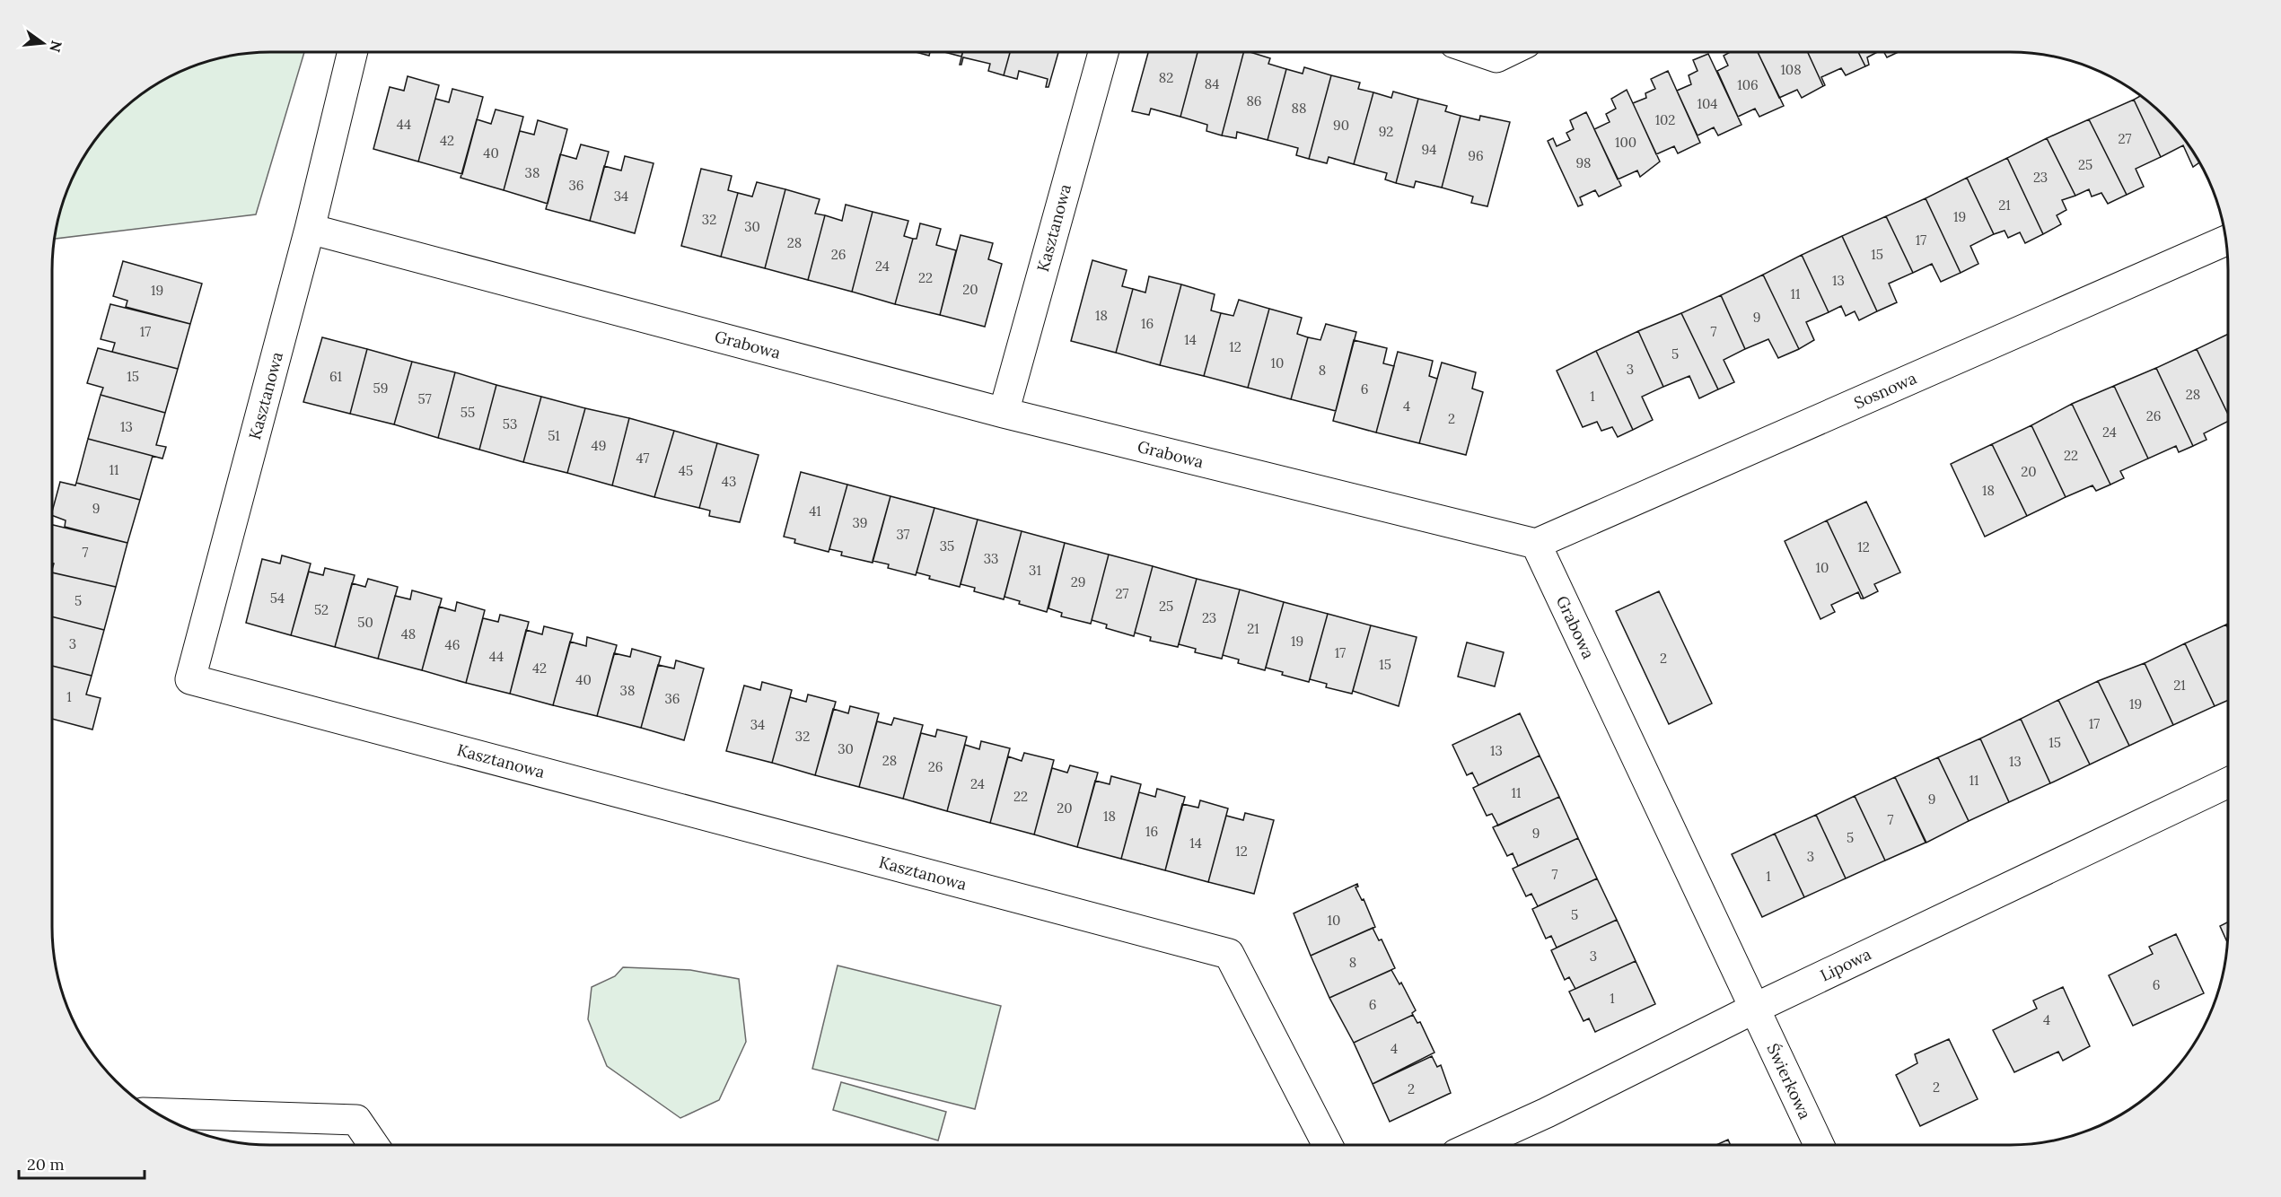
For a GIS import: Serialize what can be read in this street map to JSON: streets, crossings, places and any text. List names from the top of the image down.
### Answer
{
  "streets": {
    "street": [
      "Kasztanowa",
      "Grabowa",
      "Sosnowa",
      "Lipowa",
      "Świerkowa"
    ]
  },
  "crossings": [
    ["Kasztanowa", "Grabowa"],
    ["Grabowa", "Sosnowa"],
    ["Grabowa", "Lipowa"],
    ["Grabowa", "Świerkowa"],
    ["Lipowa", "Świerkowa"]
  ],
  "house_numbers": [
    "108",
    "82",
    "84",
    "106",
    "86",
    "104",
    "88",
    "102",
    "44",
    "90",
    "92",
    "27",
    "42",
    "100",
    "94",
    "40",
    "96",
    "98",
    "25",
    "38",
    "23",
    "36",
    "34",
    "21",
    "19",
    "32",
    "30",
    "17",
    "28",
    "26",
    "15",
    "24",
    "22",
    "13",
    "20",
    "19",
    "11",
    "18",
    "9",
    "16",
    "17",
    "7",
    "14",
    "12",
    "5",
    "10",
    "3",
    "8",
    "15",
    "61",
    "59",
    "6",
    "28",
    "1",
    "57",
    "4",
    "55",
    "26",
    "2",
    "53",
    "13",
    "24",
    "51",
    "49",
    "22",
    "47",
    "11",
    "45",
    "20",
    "43",
    "18",
    "9",
    "41",
    "39",
    "37",
    "35",
    "12",
    "7",
    "33",
    "10",
    "31",
    "29",
    "27",
    "54",
    "5",
    "25",
    "52",
    "23",
    "50",
    "21",
    "48",
    "19",
    "3",
    "46",
    "17",
    "44",
    "2",
    "15",
    "42",
    "40",
    "21",
    "38",
    "1",
    "36",
    "19",
    "17",
    "34",
    "32",
    "15",
    "30",
    "13",
    "28",
    "13",
    "26",
    "11",
    "24",
    "11",
    "22",
    "9",
    "20",
    "18",
    "7",
    "16",
    "9",
    "5",
    "14",
    "12",
    "3",
    "7",
    "1",
    "5",
    "10",
    "3",
    "8",
    "6",
    "1",
    "6",
    "4",
    "4",
    "2",
    "2"
  ],
  "scale_bar": "20 m",
  "north": "right"
}
